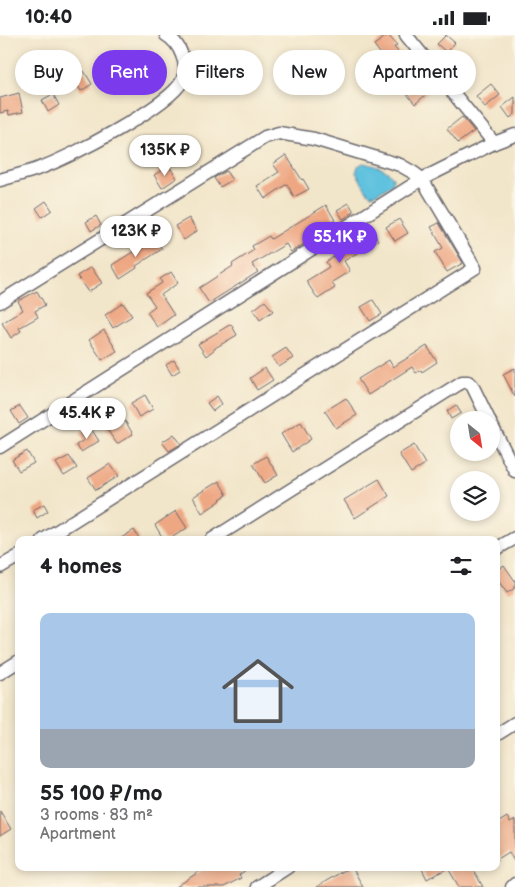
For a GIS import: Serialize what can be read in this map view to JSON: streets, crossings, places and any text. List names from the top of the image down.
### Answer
{
  "north": "bottom right",
  "page": {
    "status": "10:40",
    "chip": [
      "Buy",
      "Rent",
      "Filters",
      "New",
      "Apartment"
    ],
    "price": [
      "135K ₽",
      "123K ₽",
      "55.1K ₽",
      "45.4K ₽"
    ],
    "heading": "4 homes",
    "list": [
      {
        "name": "55 100 ₽/mo",
        "note": "3 rooms · 83 m² · Apartment"
      }
    ]
  }
}
